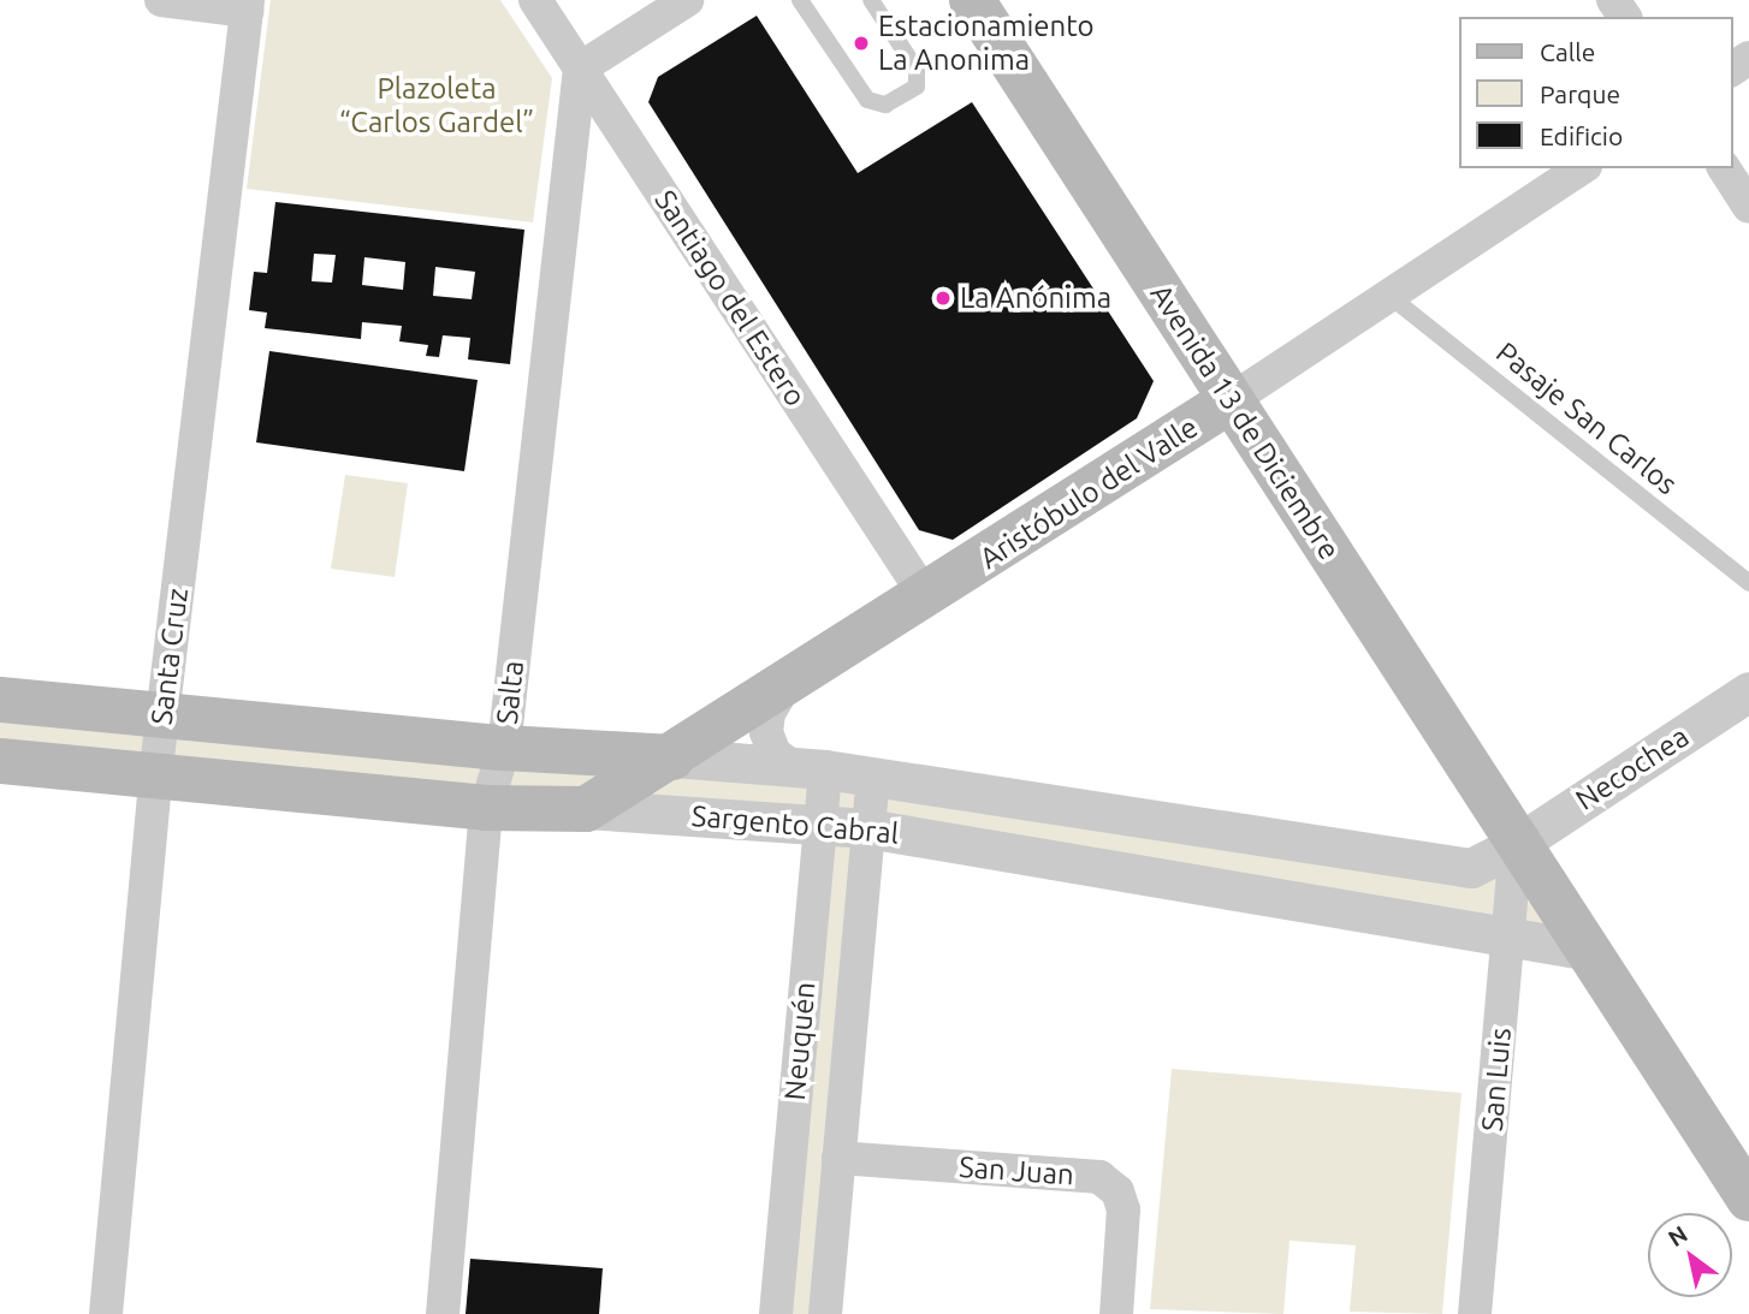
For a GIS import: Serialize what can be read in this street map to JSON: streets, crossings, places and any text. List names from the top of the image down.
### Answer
{
  "streets": {
    "main road": ["Avenida 13 de Diciembre", "Aristóbulo del Valle", "Sargento Cabral"],
    "street": [
      "Santiago del Estero",
      "Santa Cruz",
      "Salta",
      "Necochea",
      "Neuquén",
      "San Luis",
      "San Juan"
    ],
    "lane": ["Pasaje San Carlos"]
  },
  "crossings": [
    ["Santiago del Estero", "Aristóbulo del Valle"],
    ["Santiago del Estero", "Salta"],
    ["Pasaje San Carlos", "Aristóbulo del Valle"],
    ["Avenida 13 de Diciembre", "Aristóbulo del Valle"],
    ["Avenida 13 de Diciembre", "Necochea"],
    ["Avenida 13 de Diciembre", "Sargento Cabral"],
    ["Avenida 13 de Diciembre", "San Luis"],
    ["Aristóbulo del Valle", "Necochea"],
    ["Aristóbulo del Valle", "Sargento Cabral"],
    ["Santa Cruz", "Sargento Cabral"],
    ["Salta", "Sargento Cabral"],
    ["Necochea", "Neuquén"],
    ["Necochea", "San Luis"],
    ["Sargento Cabral", "Neuquén"],
    ["Sargento Cabral", "San Luis"],
    ["Neuquén", "San Juan"]
  ],
  "parks": ["Plazoleta “Carlos Gardel”"],
  "places": ["Estacionamiento La Anonima", "La Anónima"],
  "legend": ["Calle", "Parque", "Edificio"],
  "north": "top left"
}
